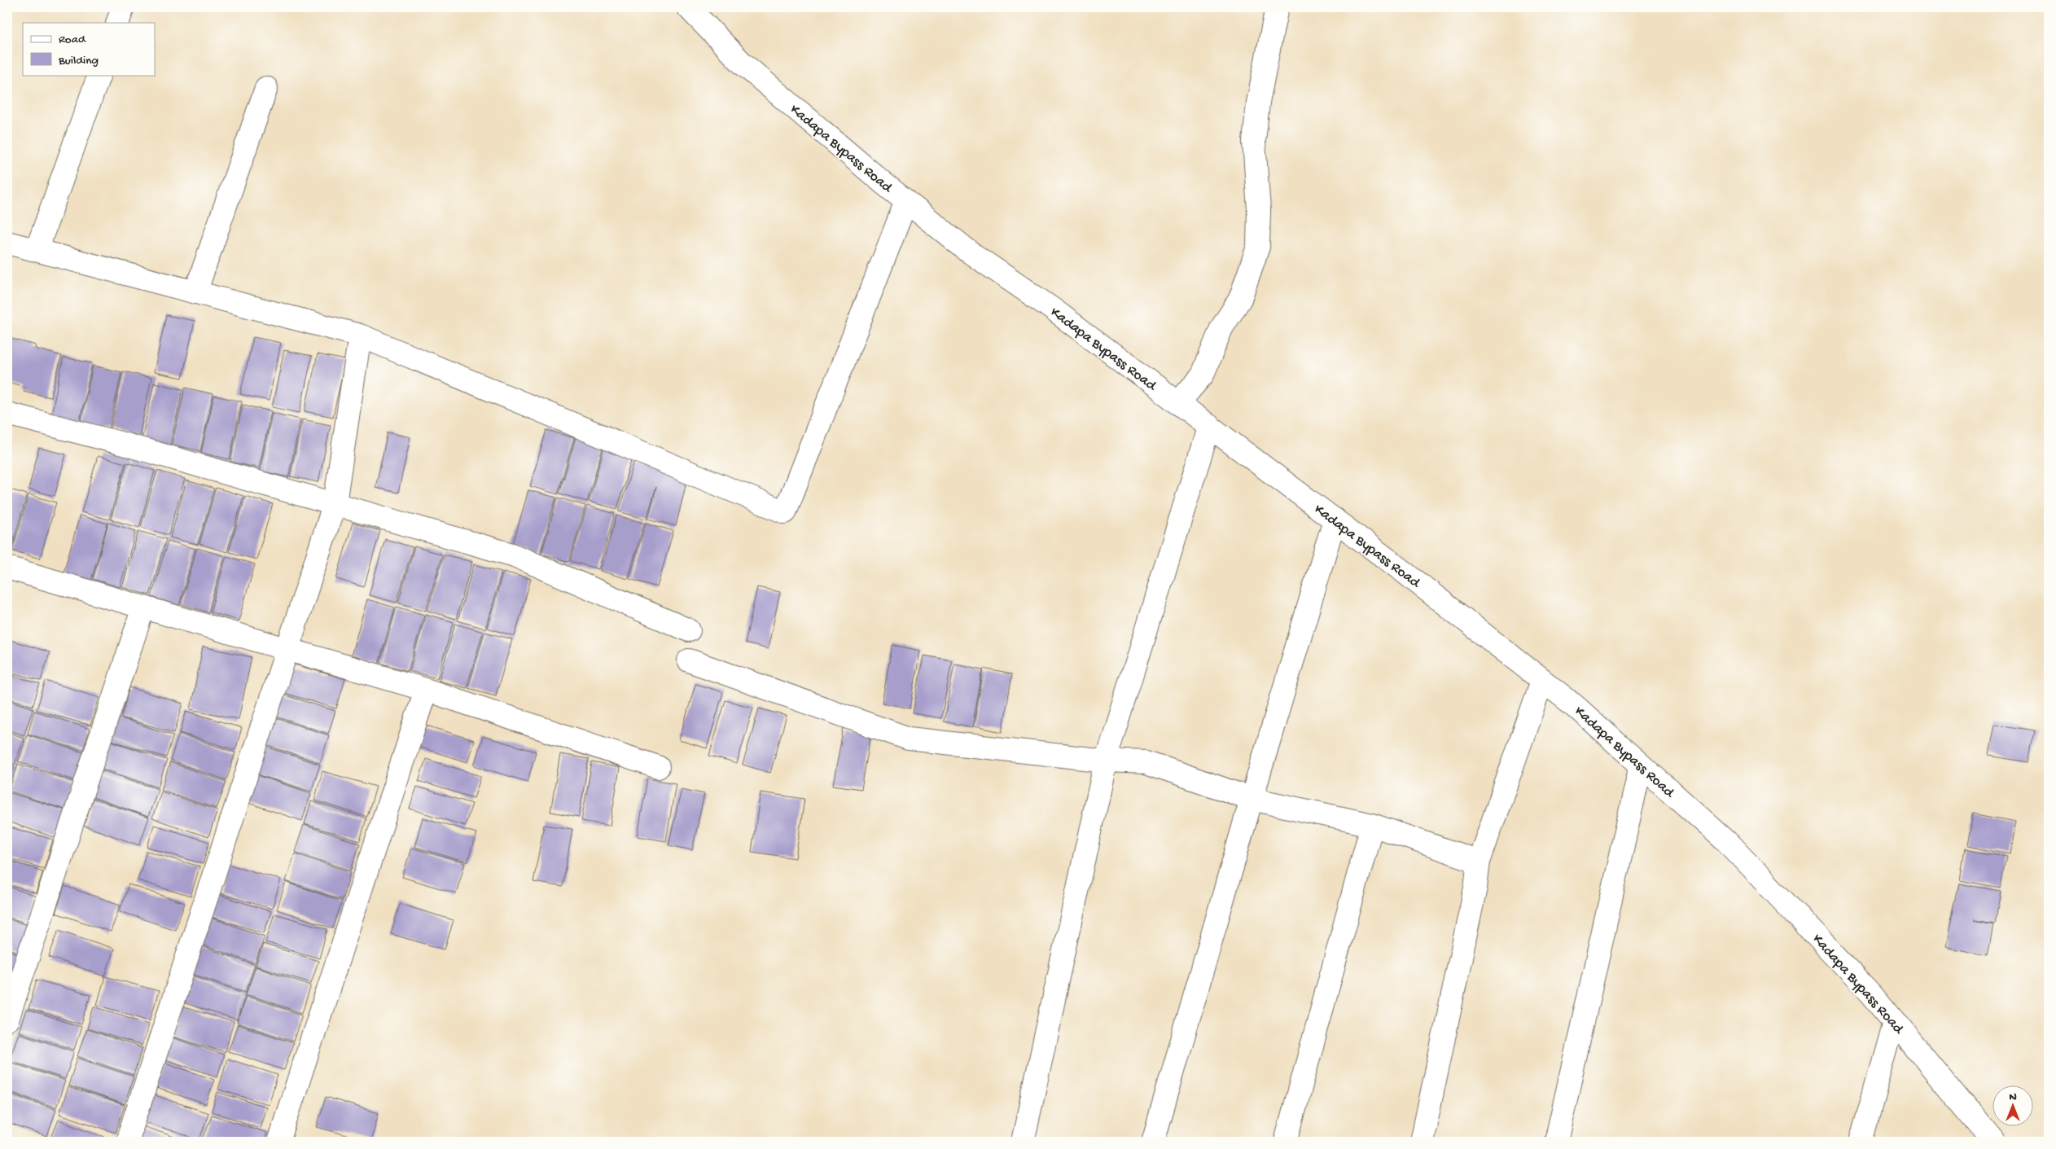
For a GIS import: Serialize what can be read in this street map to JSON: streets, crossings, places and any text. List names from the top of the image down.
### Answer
{
  "streets": {
    "main road": ["Kadapa Bypass Road"]
  },
  "legend": ["Road", "Building"],
  "north": "top"
}
